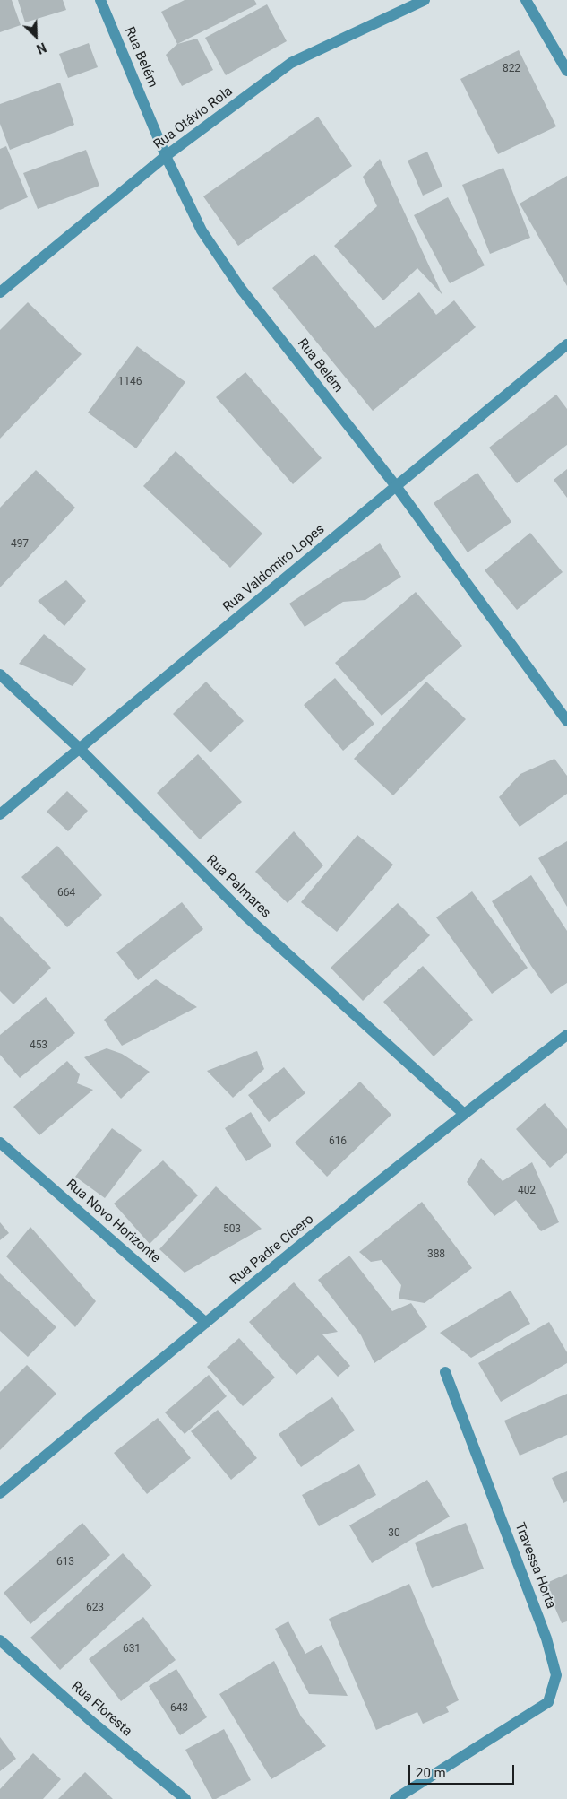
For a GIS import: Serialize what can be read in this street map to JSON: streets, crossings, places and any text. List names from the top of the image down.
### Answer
{
  "streets": {
    "street": [
      "Rua Belém",
      "Rua Otávio Rola",
      "Rua Valdomiro Lopes",
      "Rua Palmares",
      "Rua Novo Horizonte",
      "Rua Padre Cícero",
      "Travessa Horta",
      "Rua Floresta"
    ]
  },
  "crossings": [
    ["Rua Belém", "Rua Otávio Rola"],
    ["Rua Belém", "Rua Valdomiro Lopes"],
    ["Rua Valdomiro Lopes", "Rua Palmares"],
    ["Rua Palmares", "Rua Padre Cícero"],
    ["Rua Novo Horizonte", "Rua Padre Cícero"]
  ],
  "house_numbers": [
    "822",
    "1146",
    "497",
    "664",
    "453",
    "616",
    "402",
    "503",
    "388",
    "30",
    "613",
    "623",
    "631",
    "643"
  ],
  "scale_bar": "20 m",
  "north": "bottom right"
}
